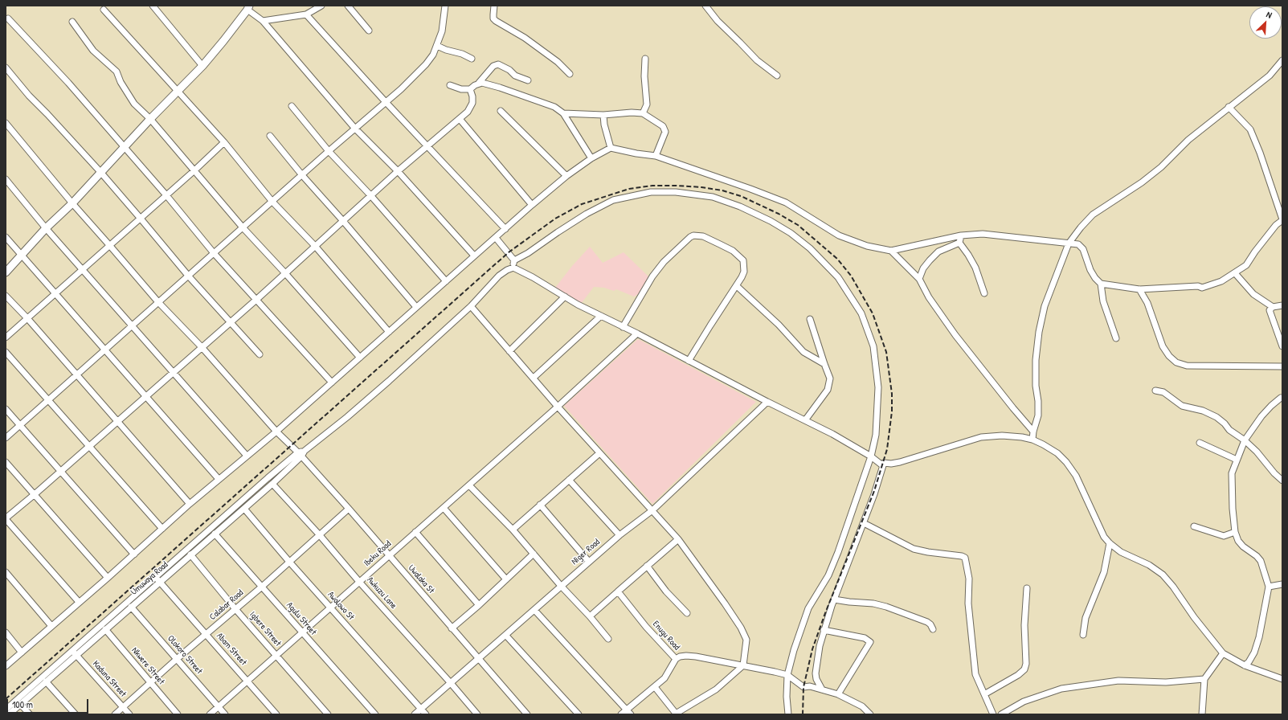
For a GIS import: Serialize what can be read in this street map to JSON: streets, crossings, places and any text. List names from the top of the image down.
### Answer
{
  "streets": {
    "street": [
      "Niger Road",
      "Ibeku Road",
      "Umuwaya Road",
      "Uwalaka St",
      "Awkuzu Lane",
      "Calabar Road",
      "Awolowo St",
      "Agulu Street",
      "Igbere Street",
      "Enugu Road",
      "Abam Street",
      "Olokoro Street",
      "Nkwere Street",
      "Kaduna Street"
    ]
  },
  "crossings": [
    ["Niger Road", "Uwalaka St"],
    ["Niger Road", "Awkuzu Lane"],
    ["Niger Road", "Awolowo St"],
    ["Ibeku Road", "Uwalaka St"],
    ["Ibeku Road", "Awkuzu Lane"],
    ["Ibeku Road", "Awolowo St"],
    ["Ibeku Road", "Agulu Street"],
    ["Ibeku Road", "Igbere Street"],
    ["Ibeku Road", "Abam Street"],
    ["Ibeku Road", "Olokoro Street"],
    ["Umuwaya Road", "Uwalaka St"],
    ["Umuwaya Road", "Awkuzu Lane"],
    ["Umuwaya Road", "Awolowo St"],
    ["Umuwaya Road", "Agulu Street"],
    ["Umuwaya Road", "Igbere Street"],
    ["Umuwaya Road", "Abam Street"],
    ["Umuwaya Road", "Olokoro Street"],
    ["Umuwaya Road", "Nkwere Street"],
    ["Umuwaya Road", "Kaduna Street"],
    ["Uwalaka St", "Calabar Road"],
    ["Awkuzu Lane", "Calabar Road"],
    ["Calabar Road", "Awolowo St"],
    ["Calabar Road", "Agulu Street"],
    ["Calabar Road", "Igbere Street"],
    ["Calabar Road", "Abam Street"],
    ["Calabar Road", "Olokoro Street"],
    ["Calabar Road", "Nkwere Street"],
    ["Calabar Road", "Kaduna Street"]
  ],
  "scale_bar": "100 m",
  "north": "top right"
}
